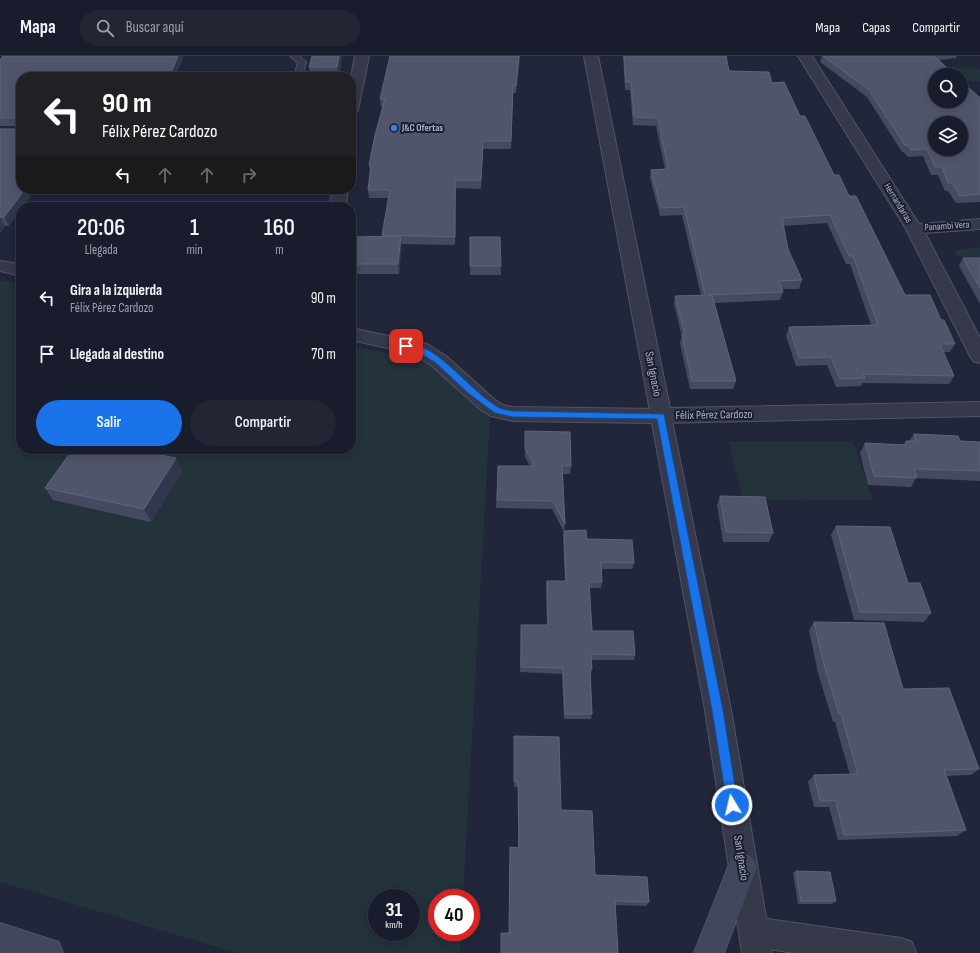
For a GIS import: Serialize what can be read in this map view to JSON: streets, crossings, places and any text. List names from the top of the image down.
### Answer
{
  "streets": {
    "street": [
      "Hernandarias",
      "Panambi Vera",
      "San Ignacio",
      "Félix Pérez Cardozo"
    ]
  },
  "crossings": [
    ["Hernandarias", "Panambi Vera"],
    ["San Ignacio", "Félix Pérez Cardozo"]
  ],
  "places": ["J&C Ofertas"],
  "page": {
    "header": "Mapa",
    "search": "Buscar aquí",
    "nav": ["Mapa", "Capas", "Compartir"],
    "turn": ["90 m", "Félix Pérez Cardozo"],
    "eta": [
      "20:06",
      "Llegada",
      "1",
      "min",
      "160",
      "m"
    ],
    "list": [
      {
        "name": "Gira a la izquierda",
        "note": "Félix Pérez Cardozo",
        "value": "90 m"
      },
      {
        "name": "Llegada al destino",
        "value": "70 m"
      }
    ],
    "buttons": ["Salir", "Compartir"],
    "speed": "31 km/h",
    "limit": "40"
  }
}
